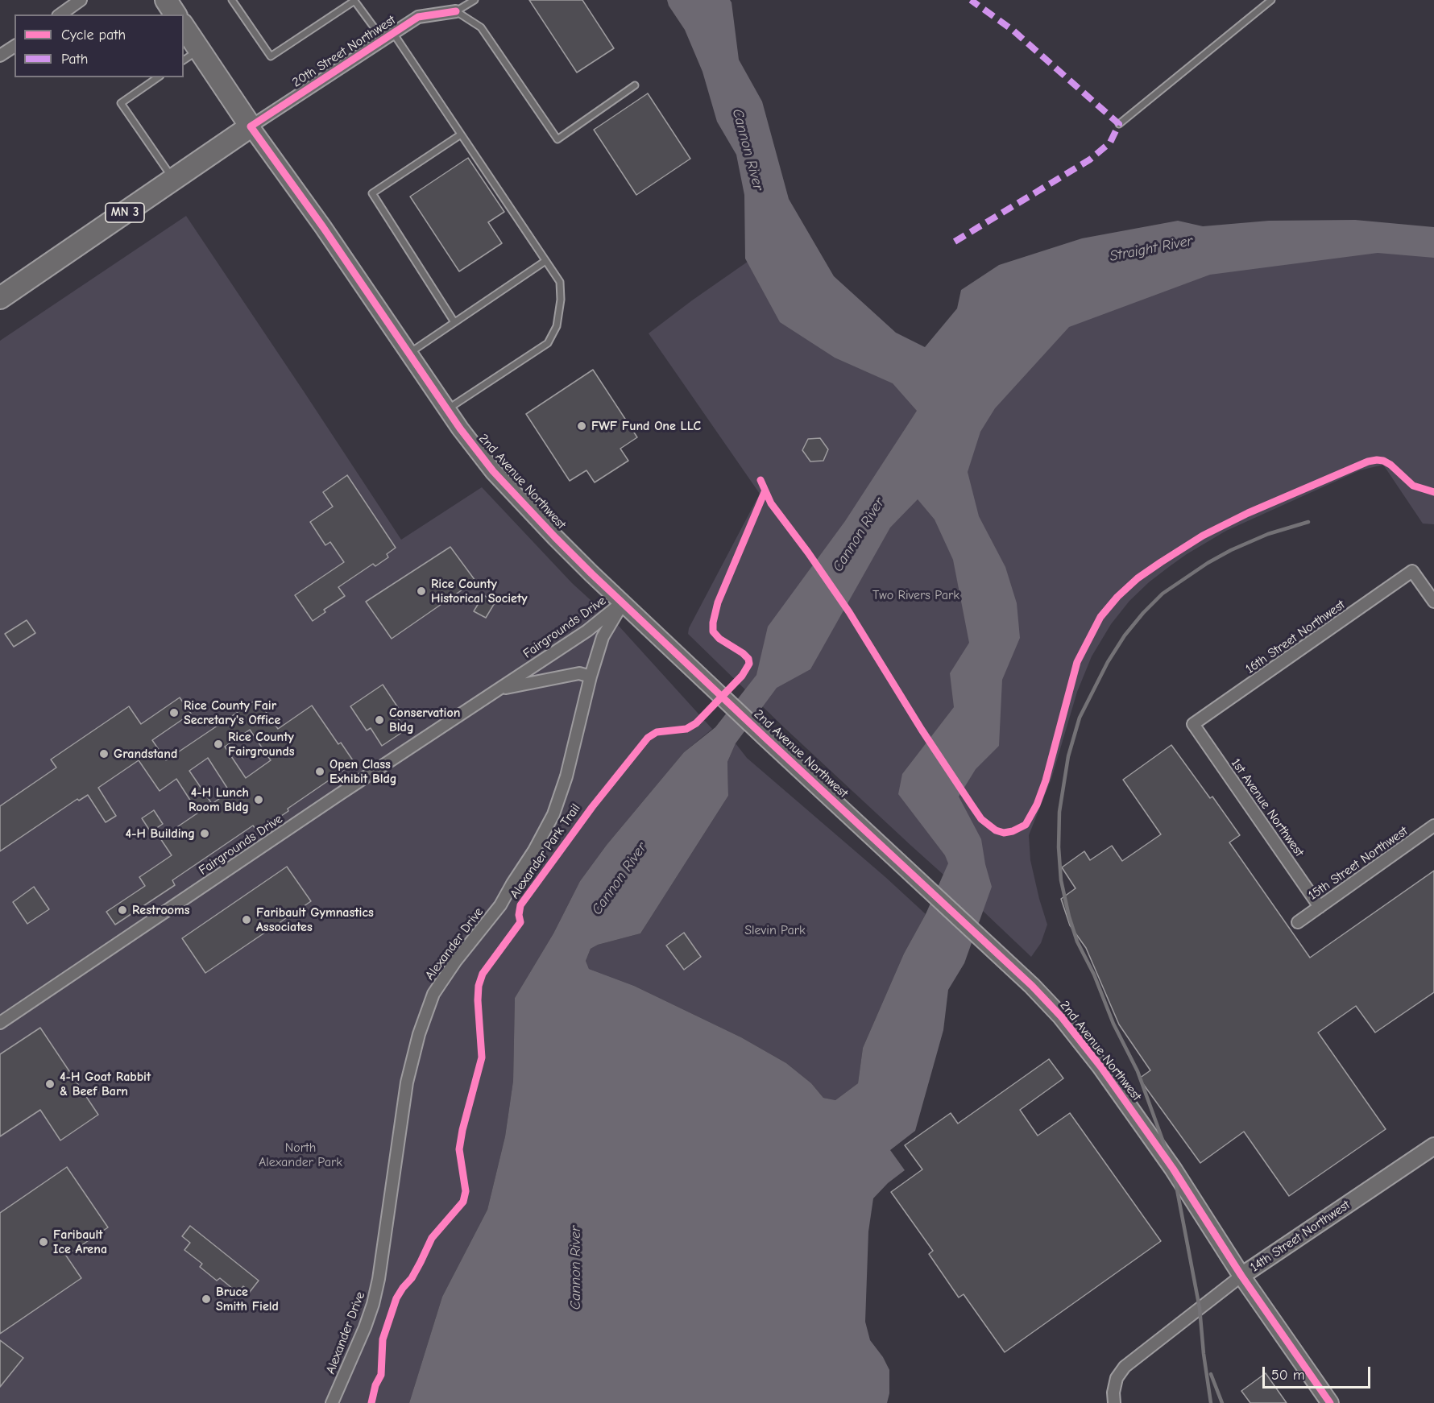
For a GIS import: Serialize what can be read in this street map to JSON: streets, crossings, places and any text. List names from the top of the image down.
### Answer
{
  "streets": {
    "highway": ["20th Street Northwest", "MN 3", "2nd Avenue Northwest"],
    "street": [
      "Fairgrounds Drive",
      "16th Street Northwest",
      "1st Avenue Northwest",
      "15th Street Northwest",
      "Alexander Drive",
      "14th Street Northwest"
    ],
    "cycle path": ["Alexander Park Trail"]
  },
  "crossings": [
    ["20th Street Northwest", "2nd Avenue Northwest"],
    ["2nd Avenue Northwest", "Fairgrounds Drive"],
    ["2nd Avenue Northwest", "Alexander Drive"],
    ["2nd Avenue Northwest", "14th Street Northwest"],
    ["Fairgrounds Drive", "Alexander Drive"],
    ["16th Street Northwest", "1st Avenue Northwest"],
    ["1st Avenue Northwest", "15th Street Northwest"]
  ],
  "water": ["Cannon River", "Straight River"],
  "parks": ["Two Rivers Park", "Slevin Park", "North Alexander Park"],
  "places": [
    "FWF Fund One LLC",
    "Rice County Historical Society",
    "Rice County Fair Secretary's Office",
    "Conservation Bldg",
    "Rice County Fairgrounds",
    "Grandstand",
    "Open Class Exhibit Bldg",
    "4-H Lunch Room Bldg",
    "4-H Building",
    "Restrooms",
    "Faribault Gymnastics Associates",
    "4-H Goat Rabbit & Beef Barn",
    "Faribault Ice Arena",
    "Bruce Smith Field"
  ],
  "legend": ["Cycle path", "Path"],
  "scale_bar": "50 m"
}
